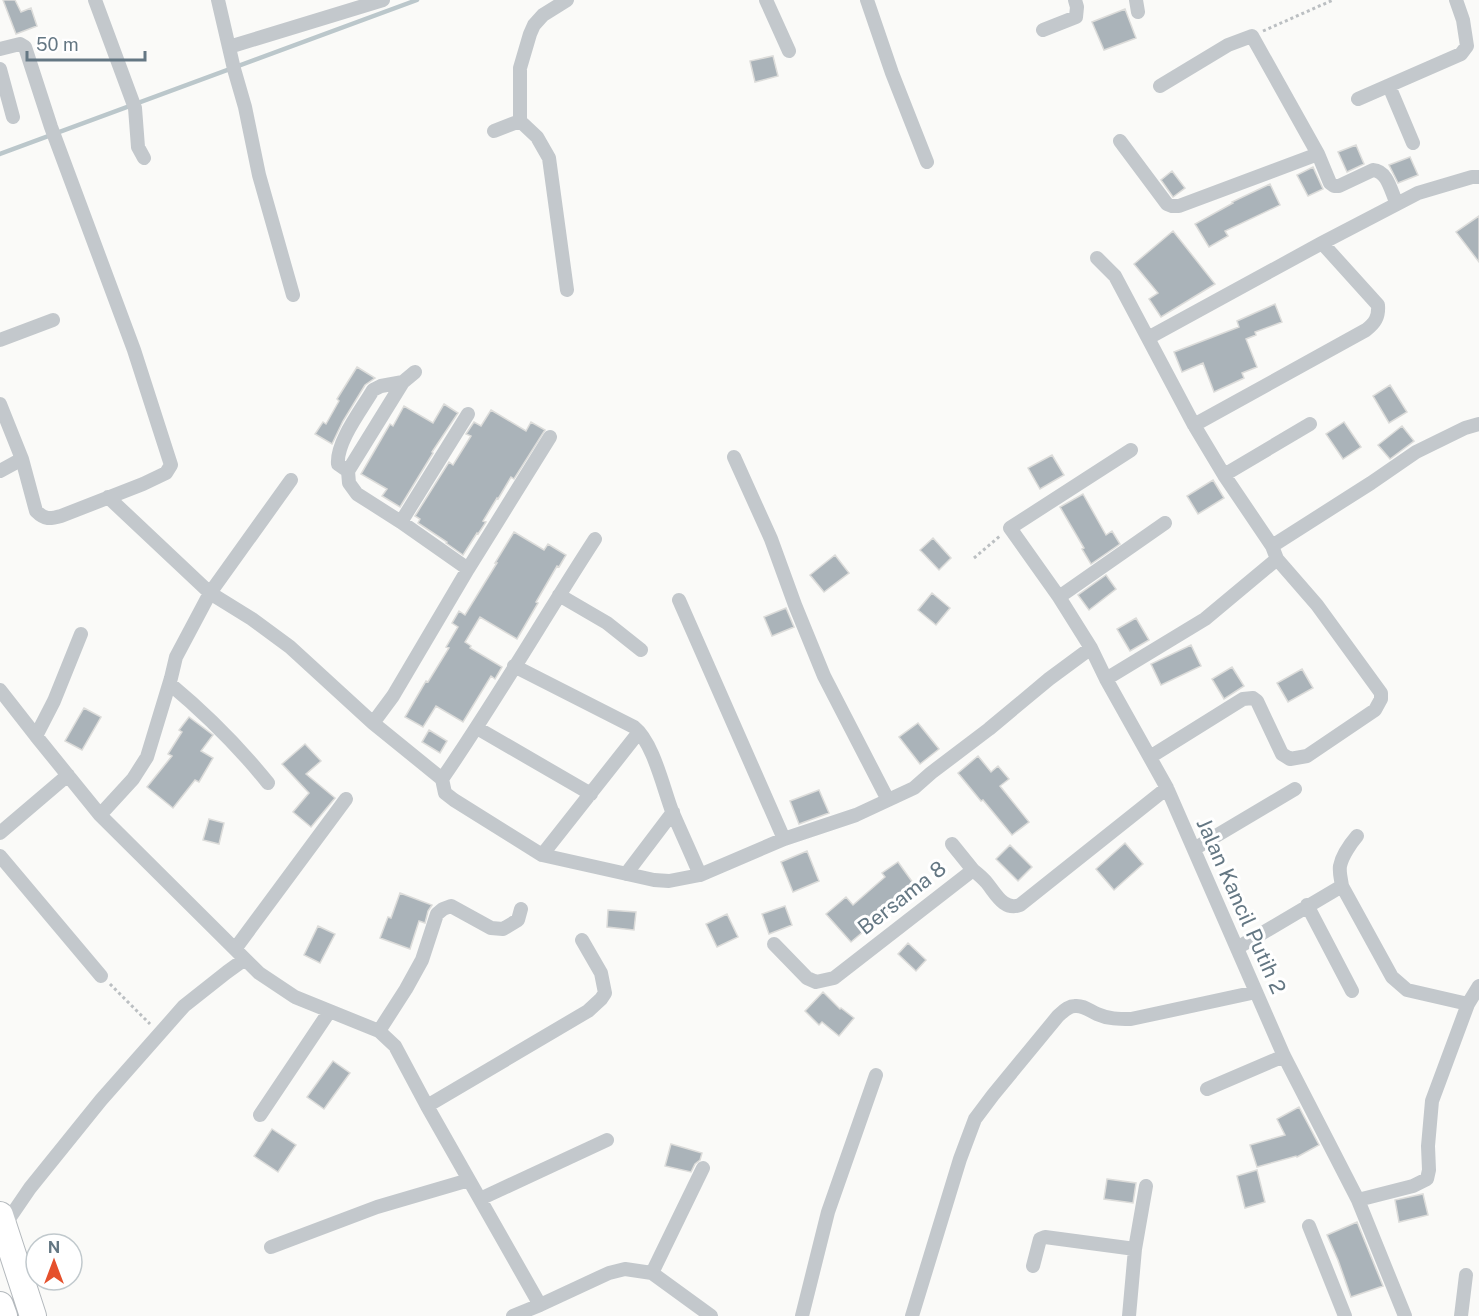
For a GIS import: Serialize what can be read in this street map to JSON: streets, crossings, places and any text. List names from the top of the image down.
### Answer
{
  "streets": {
    "street": ["Bersama 8", "Jalan Kancil Putih 2"]
  },
  "crossings": [
    ["Bersama 8", "Jalan Kancil Putih 2"]
  ],
  "scale_bar": "50 m",
  "north": "top"
}
